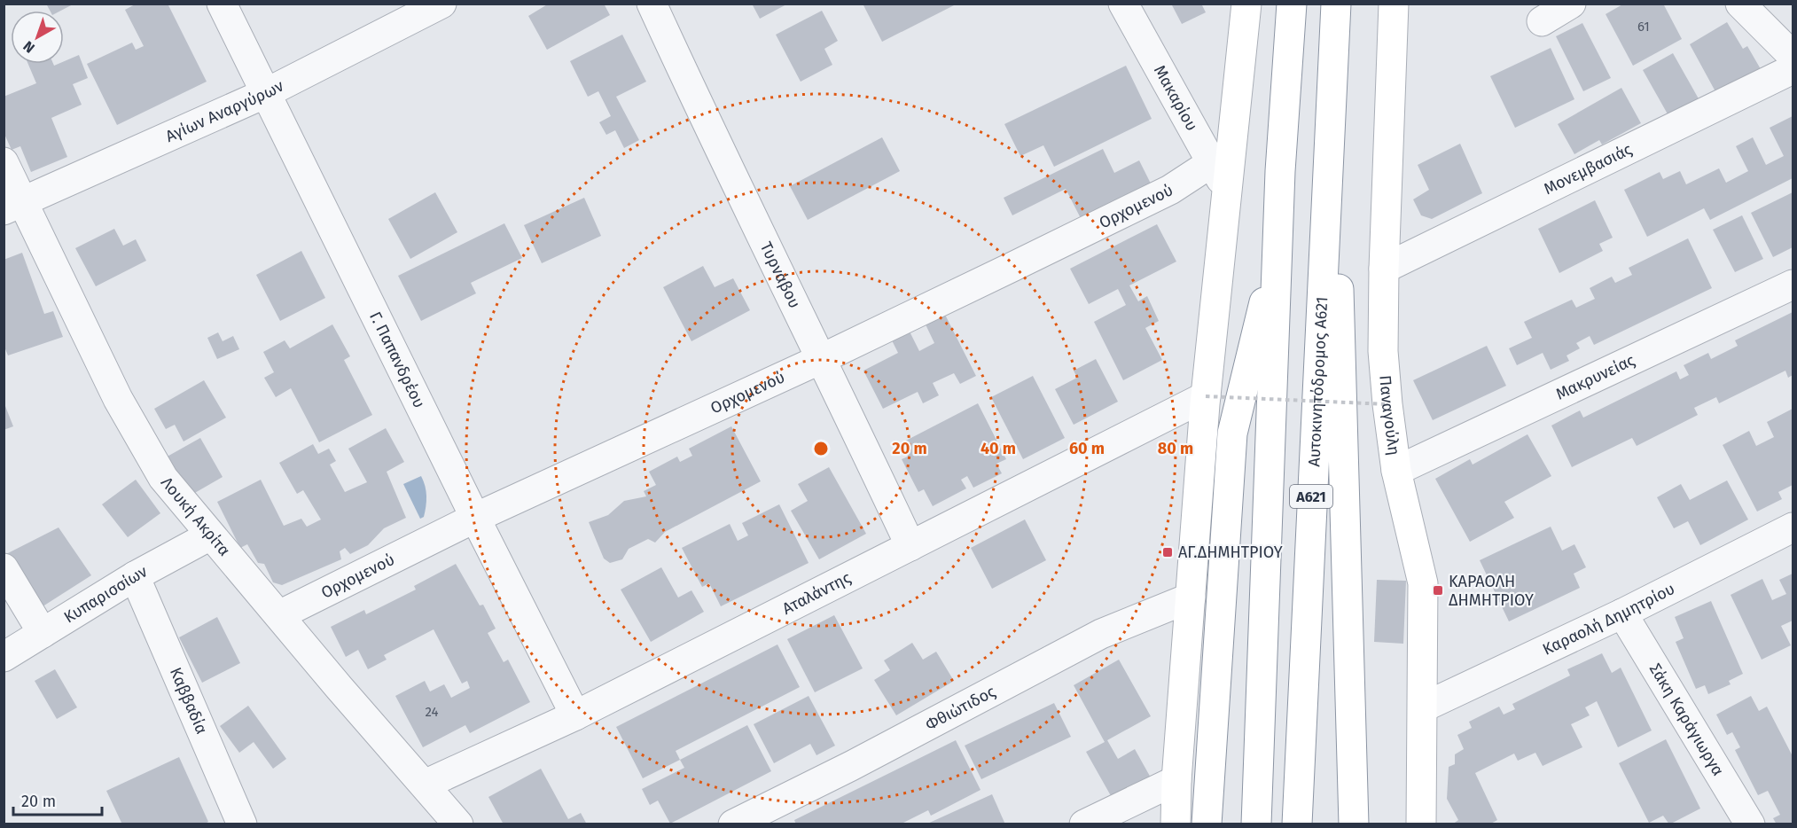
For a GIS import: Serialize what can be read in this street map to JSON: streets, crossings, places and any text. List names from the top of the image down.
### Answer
{
  "streets": {
    "main road": ["Αυτοκινητόδρομος Α621", "Παναγούλη", "Α621"],
    "street": [
      "Μακαρίου",
      "Αγίων Αναργύρων",
      "Μονεμβασιάς",
      "Ορχομενού",
      "Τυρνάβου",
      "Γ. Παπανδρέου",
      "Μακρυνείας",
      "Λουκή Ακρίτα",
      "Αταλάντης",
      "Κυπαρισσίων",
      "Καραολή Δημητρίου",
      "Καββαδία",
      "Φθιώτιδος",
      "Σάκη Καράγιωργα"
    ]
  },
  "crossings": [
    ["Μακαρίου", "Ορχομενού"],
    ["Αγίων Αναργύρων", "Γ. Παπανδρέου"],
    ["Αγίων Αναργύρων", "Λουκή Ακρίτα"],
    ["Μονεμβασιάς", "Παναγούλη"],
    ["Ορχομενού", "Τυρνάβου"],
    ["Ορχομενού", "Γ. Παπανδρέου"],
    ["Ορχομενού", "Λουκή Ακρίτα"],
    ["Τυρνάβου", "Αταλάντης"],
    ["Γ. Παπανδρέου", "Αταλάντης"],
    ["Μακρυνείας", "Παναγούλη"],
    ["Παναγούλη", "Καραολή Δημητρίου"],
    ["Λουκή Ακρίτα", "Αταλάντης"],
    ["Λουκή Ακρίτα", "Κυπαρισσίων"],
    ["Κυπαρισσίων", "Καββαδία"],
    ["Καραολή Δημητρίου", "Σάκη Καράγιωργα"]
  ],
  "places": {
    "transit": ["ΑΓ.ΔΗΜΗΤΡΙΟΥ", "ΚΑΡΑΟΛΗ ΔΗΜΗΤΡΙΟΥ"]
  },
  "house_numbers": ["61", "24"],
  "scale_bar": "20 m",
  "north": "bottom left",
  "rings": [
    "20 m",
    "40 m",
    "60 m",
    "80 m"
  ]
}
